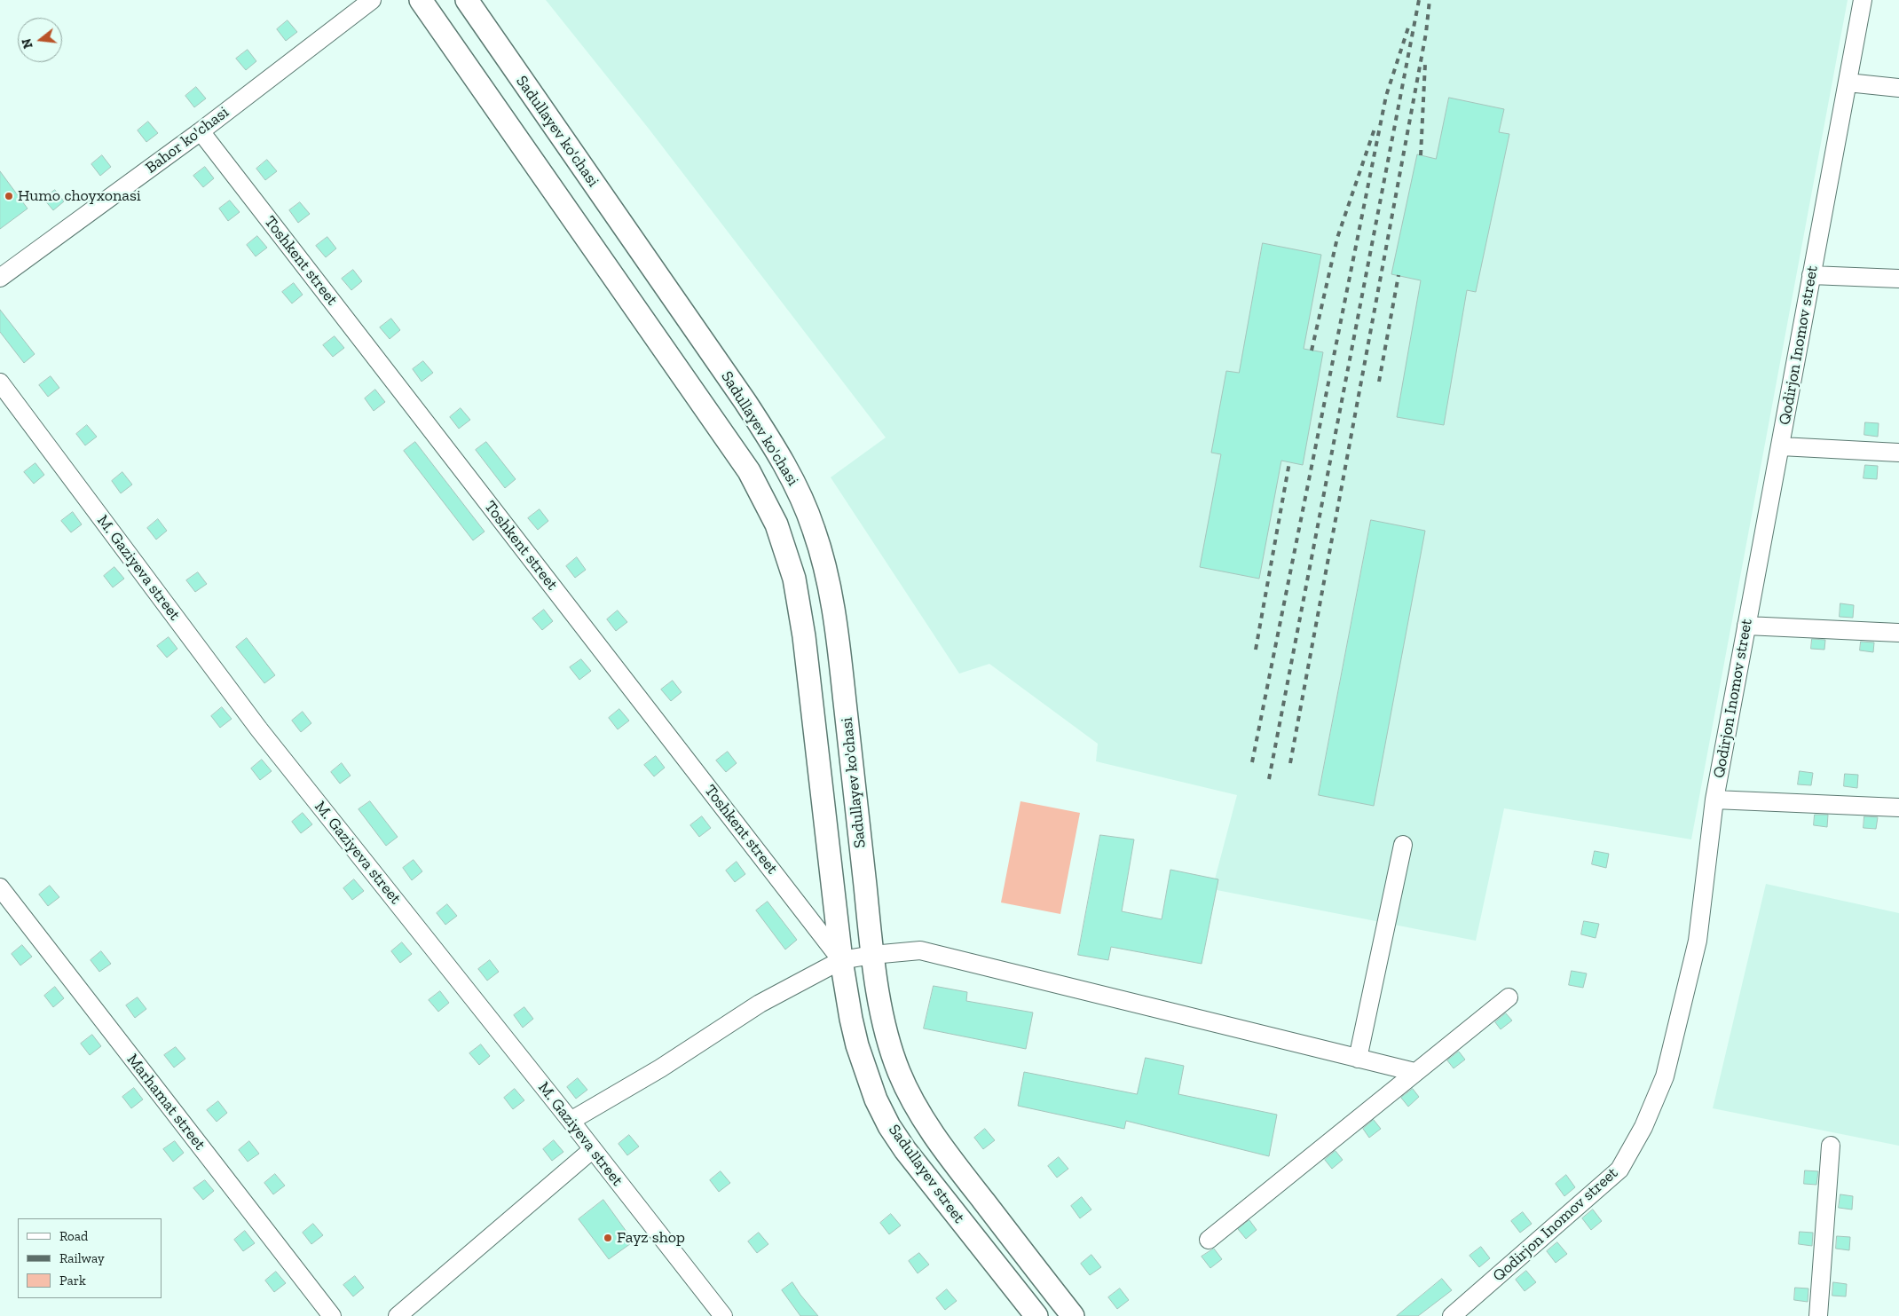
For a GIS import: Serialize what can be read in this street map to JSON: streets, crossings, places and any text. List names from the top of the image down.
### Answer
{
  "streets": {
    "main road": ["Sadullayev ko'chasi", "Sadullayev street"],
    "street": [
      "Bahor ko'chasi",
      "Toshkent street",
      "Qodirjon Inomov street",
      "M. Gaziyeva street",
      "Marhamat street"
    ]
  },
  "crossings": [
    ["Bahor ko'chasi", "Toshkent street"],
    ["Toshkent street", "Sadullayev street"]
  ],
  "places": ["Humo choyxonasi", "Fayz shop"],
  "legend": ["Road", "Railway", "Park"],
  "north": "left"
}
